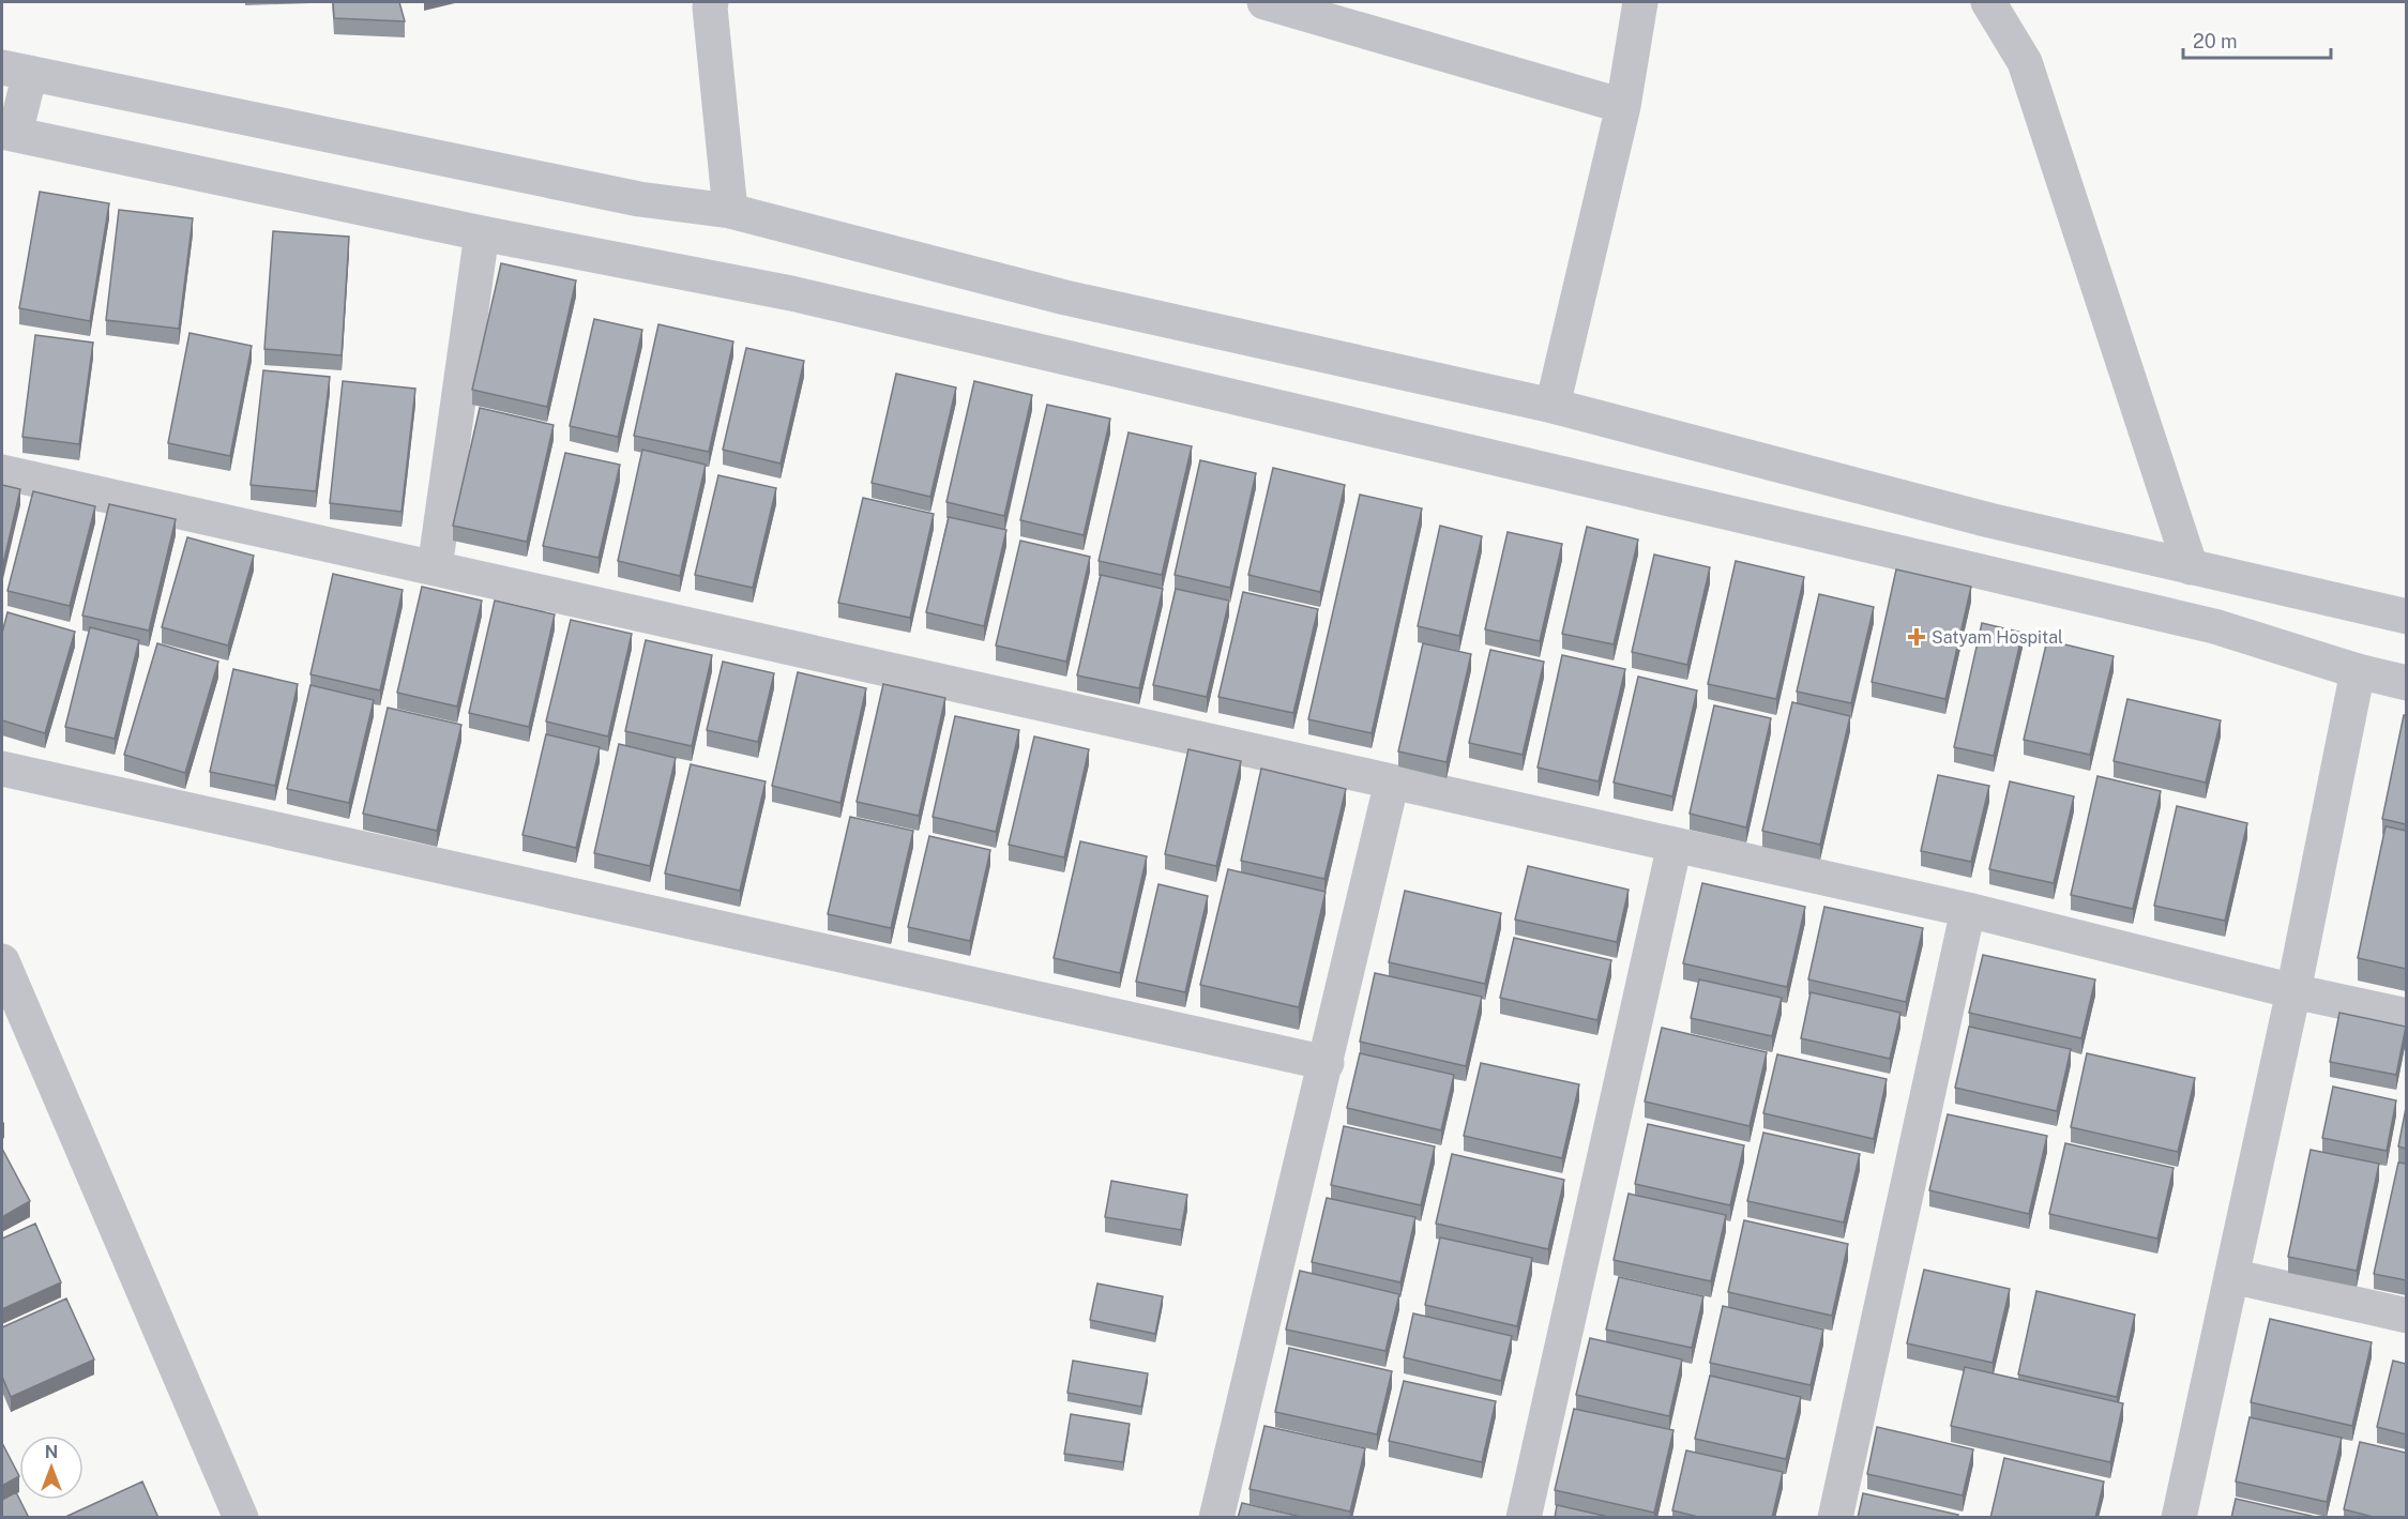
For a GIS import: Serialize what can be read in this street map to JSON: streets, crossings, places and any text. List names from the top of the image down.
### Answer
{
  "places": {
    "health": ["Satyam Hospital"]
  },
  "scale_bar": "20 m",
  "north": "top"
}
